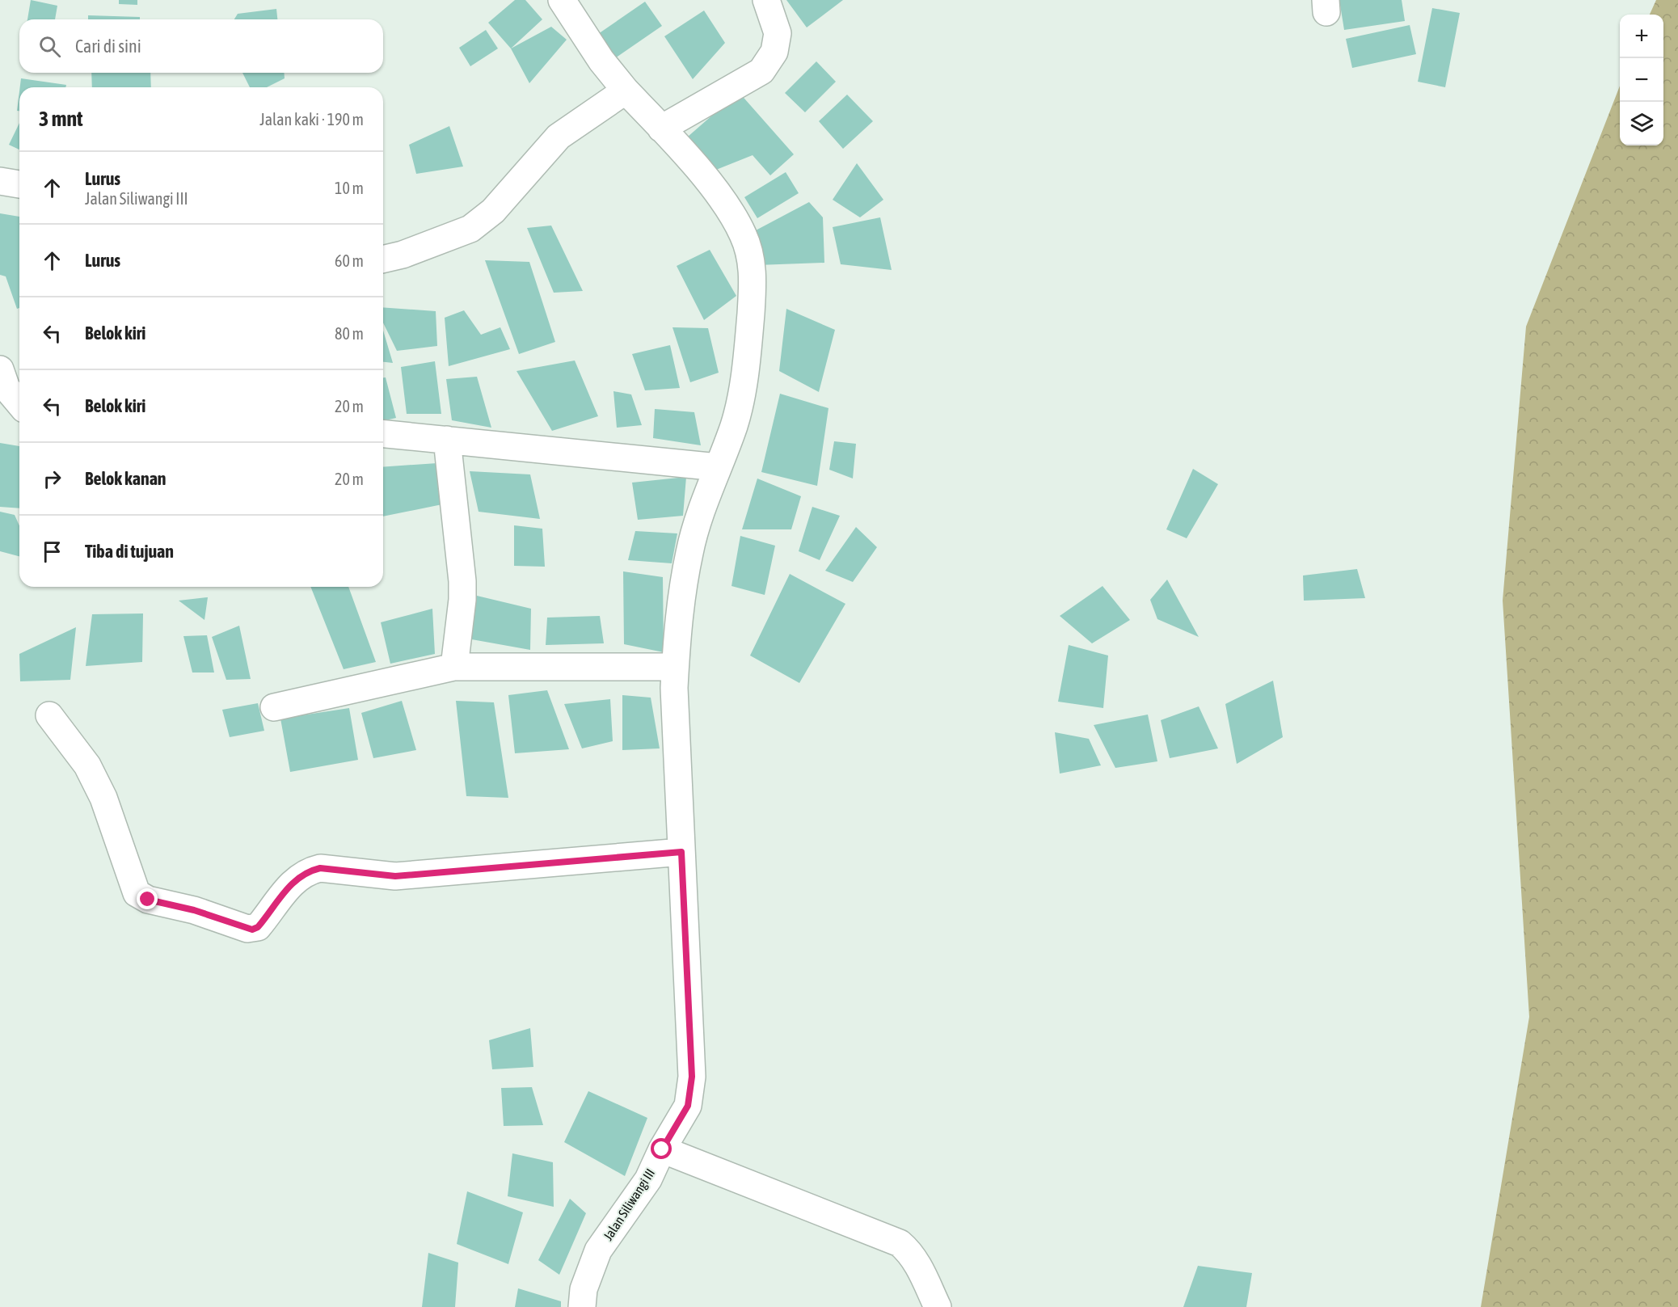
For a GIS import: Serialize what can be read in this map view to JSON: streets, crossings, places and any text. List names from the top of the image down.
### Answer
{
  "streets": {
    "street": ["Jalan Siliwangi III"]
  },
  "page": {
    "map_buttons": ["+", "−"],
    "search": "Cari di sini",
    "heading": ["3 mnt", "Jalan kaki · 190 m"],
    "list": [
      ["Lurus", "Jalan Siliwangi III", "10 m"],
      ["Lurus", "60 m"],
      ["Belok kiri", "80 m"],
      ["Belok kiri", "20 m"],
      ["Belok kanan", "20 m"],
      "Tiba di tujuan"
    ]
  }
}
